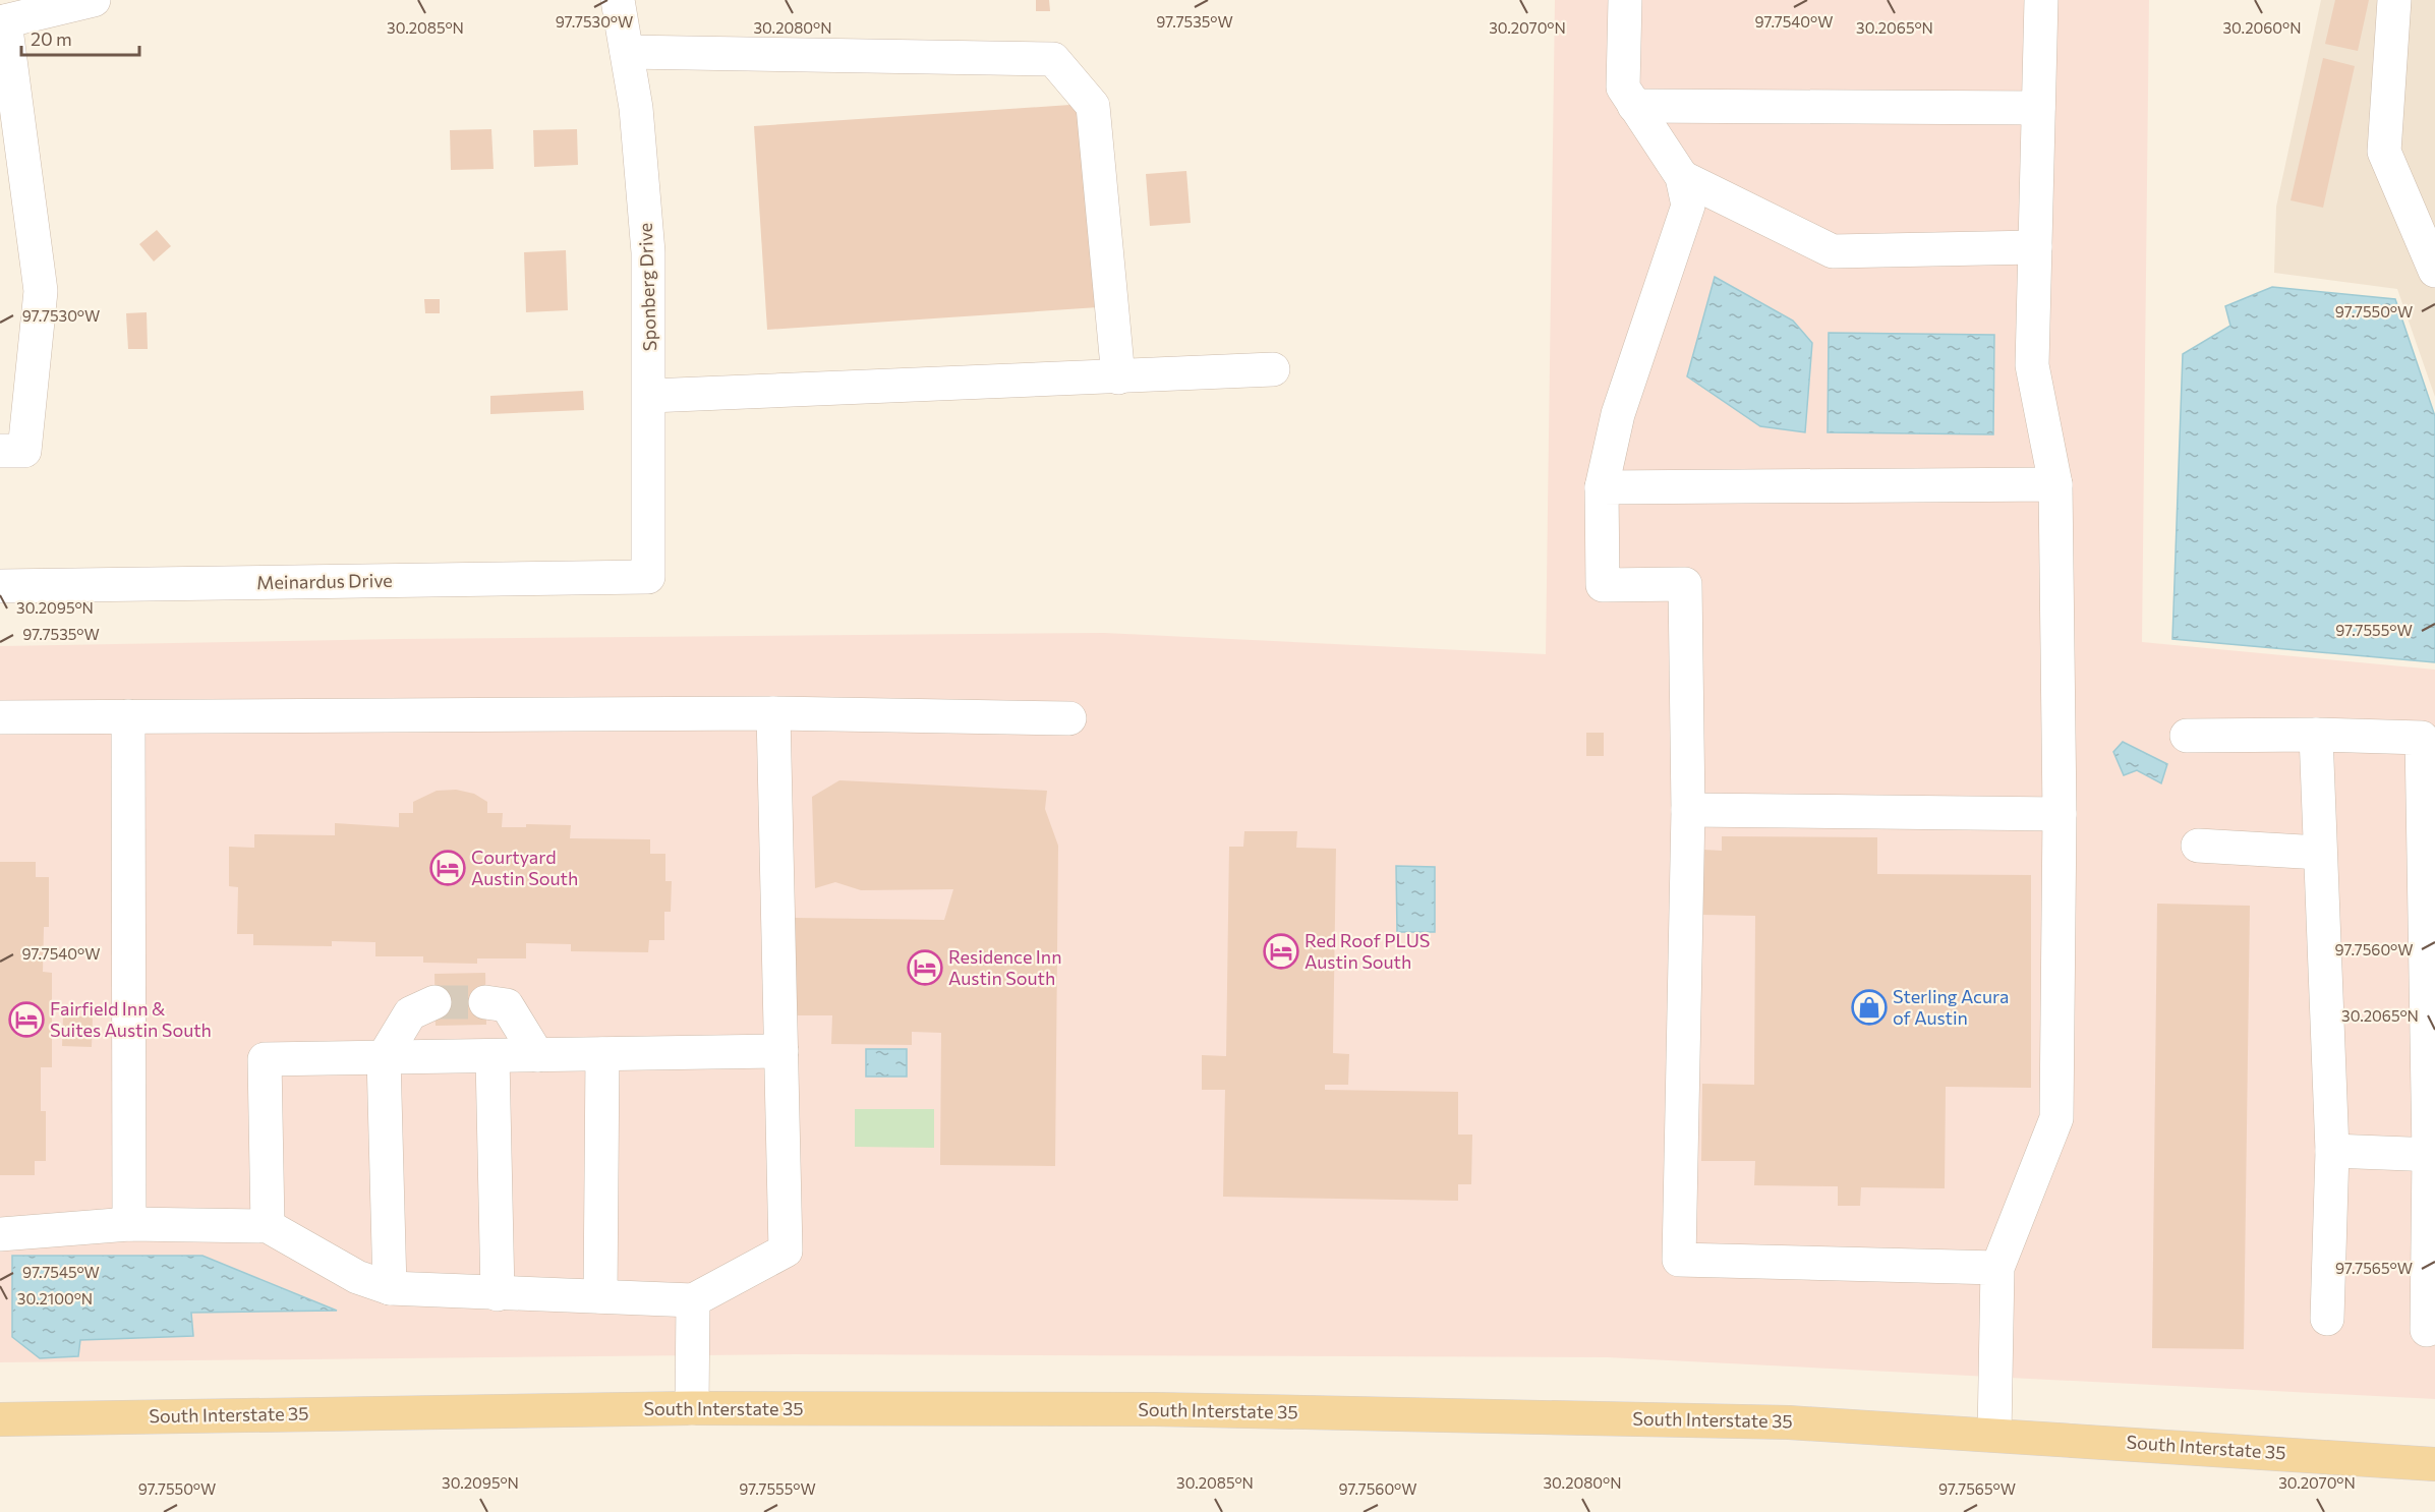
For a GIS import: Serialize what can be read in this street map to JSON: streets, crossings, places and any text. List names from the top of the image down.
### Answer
{
  "streets": {
    "main road": ["South Interstate 35"],
    "street": ["Sponberg Drive", "Meinardus Drive"]
  },
  "crossings": [
    ["Sponberg Drive", "Meinardus Drive"]
  ],
  "places": {
    "hotel": [
      "Courtyard Austin South",
      "Red Roof PLUS Austin South",
      "Residence Inn Austin South",
      "Fairfield Inn & Suites Austin South"
    ],
    "shop": ["Sterling Acura of Austin"]
  },
  "scale_bar": "20 m",
  "coordinates": [
    "97.7530°W",
    "97.7535°W",
    "97.7540°W",
    "30.2085°N",
    "30.2070°N",
    "30.2065°N",
    "30.2060°N",
    "30.2080°N",
    "97.7550°W",
    "30.2095°N",
    "97.7555°W",
    "97.7560°W",
    "97.7565°W",
    "97.7545°W",
    "30.2100°N"
  ]
}
